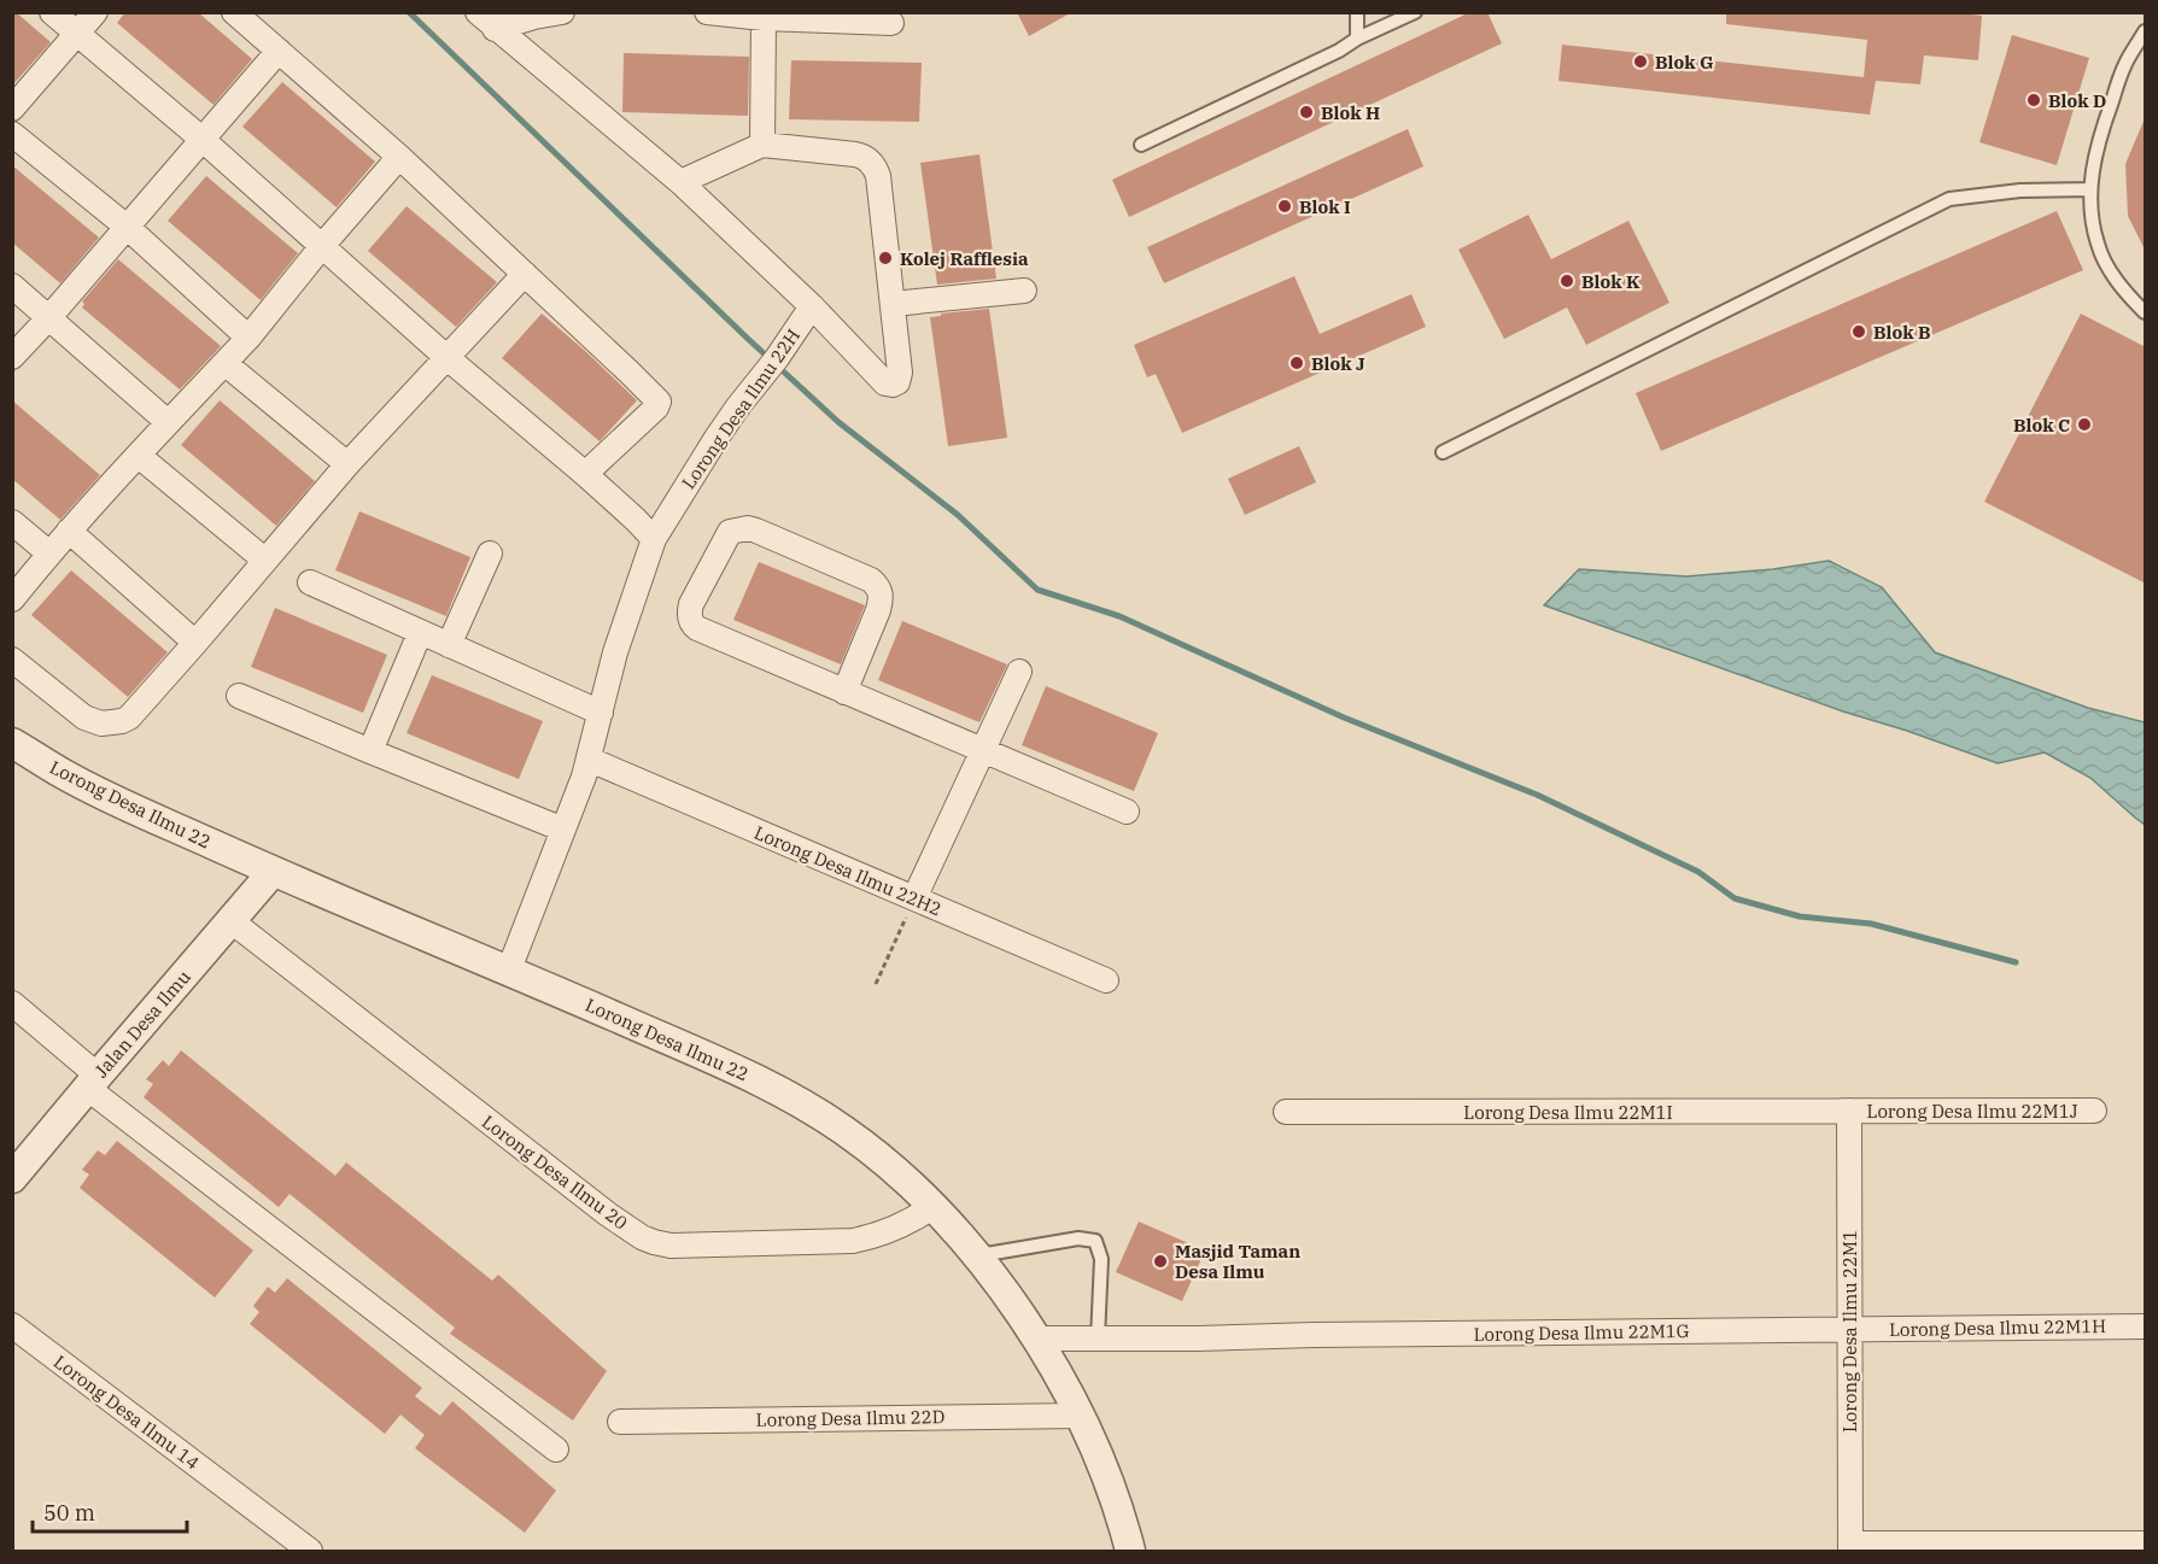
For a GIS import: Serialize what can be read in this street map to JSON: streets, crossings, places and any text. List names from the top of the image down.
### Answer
{
  "streets": {
    "street": [
      "Lorong Desa Ilmu 22H",
      "Lorong Desa Ilmu 22",
      "Lorong Desa Ilmu 22H2",
      "Jalan Desa Ilmu",
      "Lorong Desa Ilmu 22M1J",
      "Lorong Desa Ilmu 22M1I",
      "Lorong Desa Ilmu 20",
      "Lorong Desa Ilmu 22M1H",
      "Lorong Desa Ilmu 22M1",
      "Lorong Desa Ilmu 22M1G",
      "Lorong Desa Ilmu 14",
      "Lorong Desa Ilmu 22D"
    ]
  },
  "crossings": [
    ["Lorong Desa Ilmu 22H", "Lorong Desa Ilmu 22"],
    ["Lorong Desa Ilmu 22H", "Lorong Desa Ilmu 22H2"],
    ["Lorong Desa Ilmu 22", "Jalan Desa Ilmu"],
    ["Lorong Desa Ilmu 22", "Lorong Desa Ilmu 20"],
    ["Lorong Desa Ilmu 22", "Lorong Desa Ilmu 22M1G"],
    ["Lorong Desa Ilmu 22", "Lorong Desa Ilmu 22D"],
    ["Jalan Desa Ilmu", "Lorong Desa Ilmu 20"],
    ["Lorong Desa Ilmu 22M1J", "Lorong Desa Ilmu 22M1I"],
    ["Lorong Desa Ilmu 22M1J", "Lorong Desa Ilmu 22M1"],
    ["Lorong Desa Ilmu 22M1I", "Lorong Desa Ilmu 22M1"],
    ["Lorong Desa Ilmu 22M1H", "Lorong Desa Ilmu 22M1"],
    ["Lorong Desa Ilmu 22M1H", "Lorong Desa Ilmu 22M1G"],
    ["Lorong Desa Ilmu 22M1", "Lorong Desa Ilmu 22M1G"]
  ],
  "places": [
    "Blok G",
    "Blok D",
    "Blok H",
    "Blok I",
    "Kolej Rafflesia",
    "Blok K",
    "Blok B",
    "Blok J",
    "Blok C",
    "Masjid Taman Desa Ilmu"
  ],
  "scale_bar": "50 m"
}
